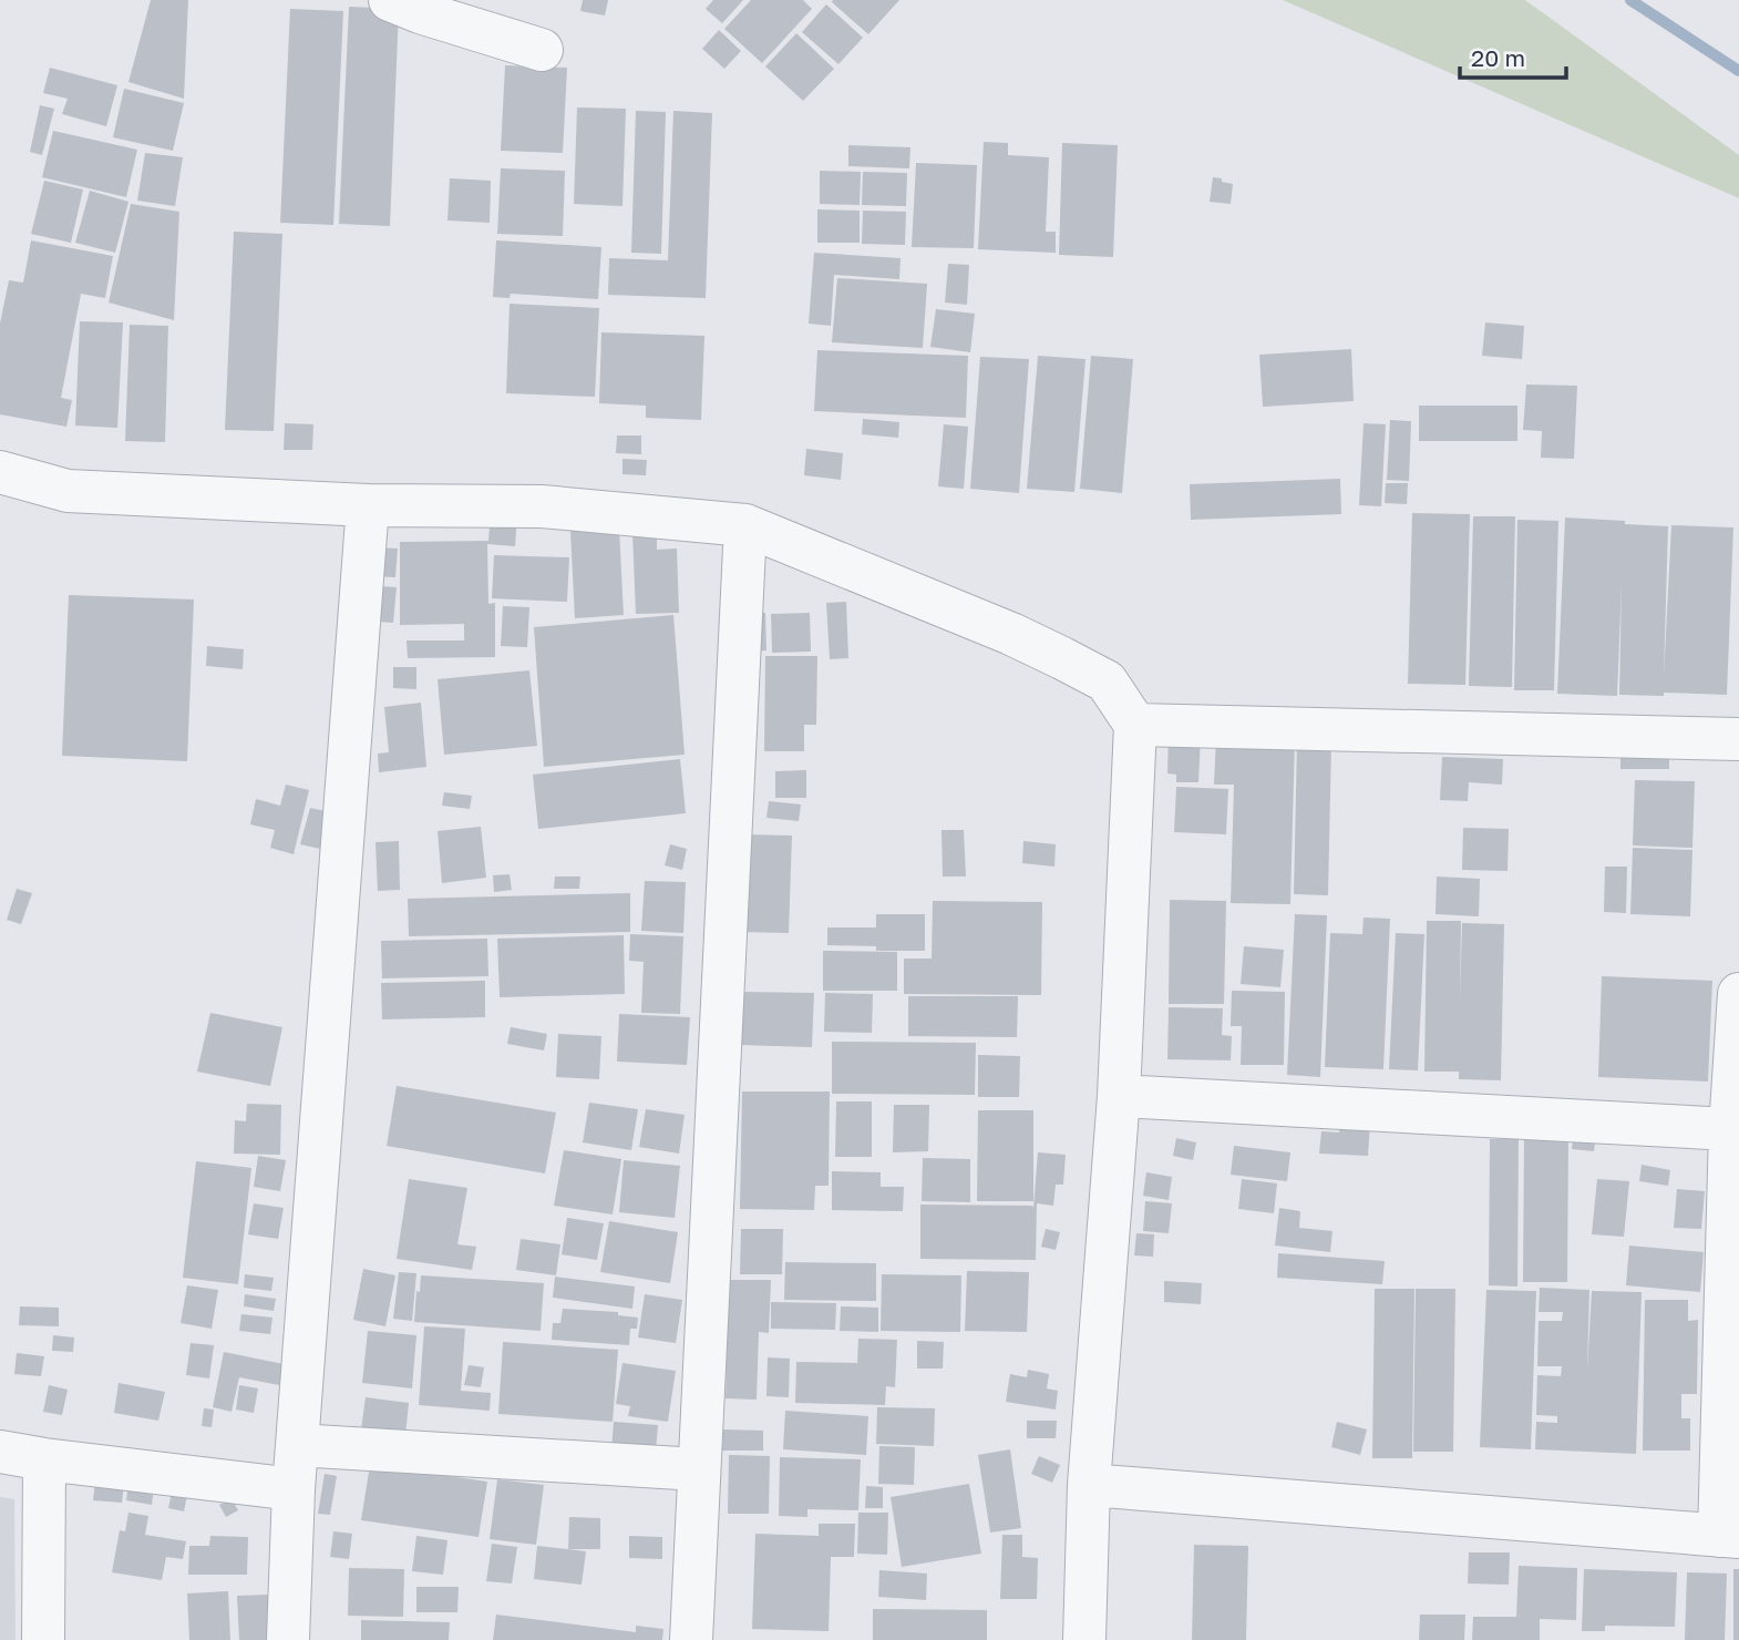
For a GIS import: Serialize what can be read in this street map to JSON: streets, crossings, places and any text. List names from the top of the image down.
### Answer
{
  "scale_bar": "20 m"
}
